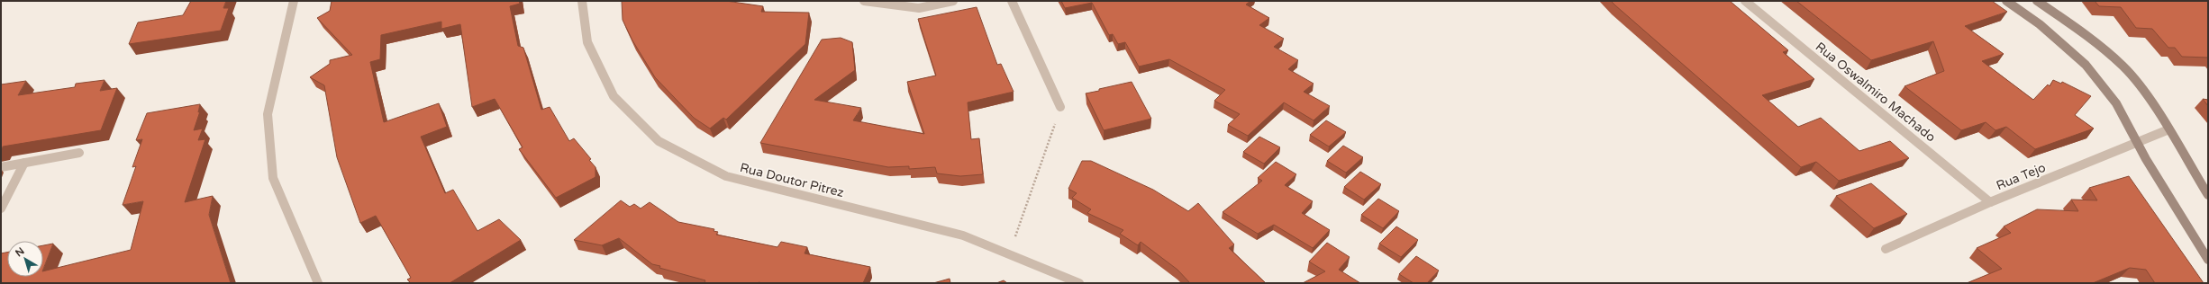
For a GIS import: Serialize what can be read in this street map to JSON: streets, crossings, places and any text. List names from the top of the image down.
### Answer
{
  "streets": {
    "street": ["Rua Oswalmiro Machado", "Rua Tejo", "Rua Doutor Pitrez"]
  },
  "crossings": [
    ["Rua Oswalmiro Machado", "Rua Tejo"]
  ],
  "north": "top left"
}
